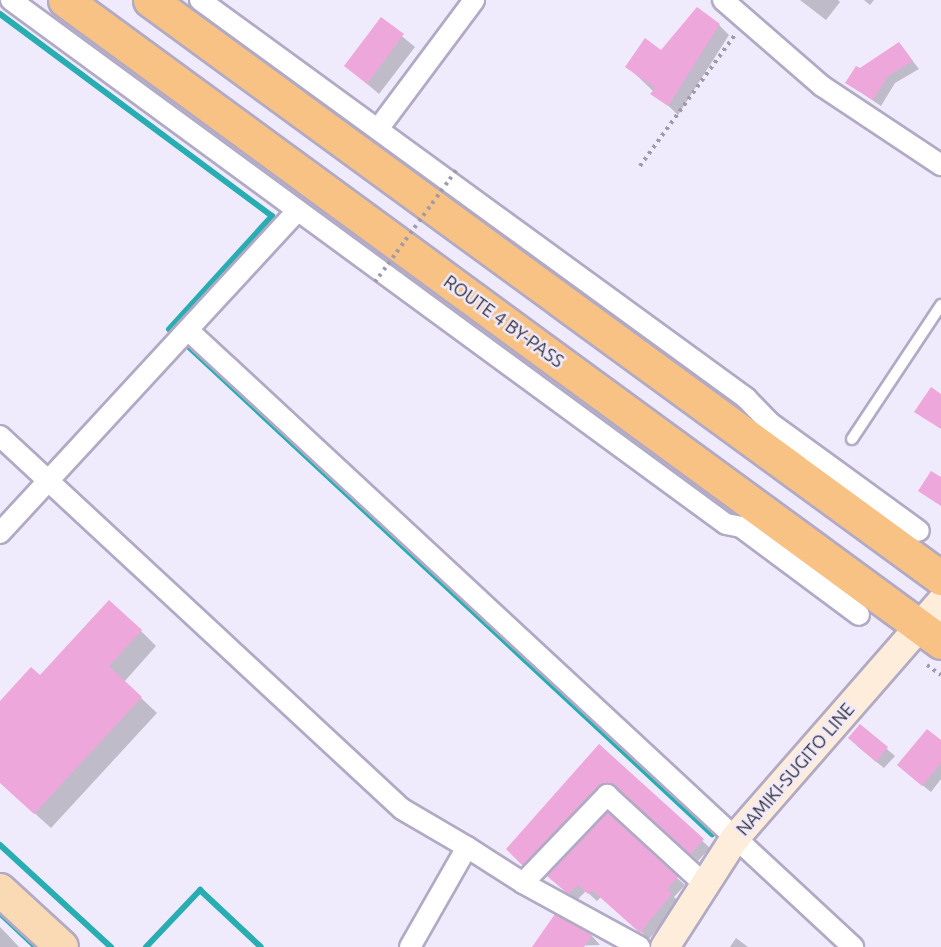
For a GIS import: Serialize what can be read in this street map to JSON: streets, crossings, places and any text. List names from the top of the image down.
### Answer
{
  "streets": {
    "highway": ["ROUTE 4 BY-PASS"],
    "main road": ["NAMIKI-SUGITO LINE"]
  },
  "crossings": [
    ["ROUTE 4 BY-PASS", "NAMIKI-SUGITO LINE"]
  ]
}
